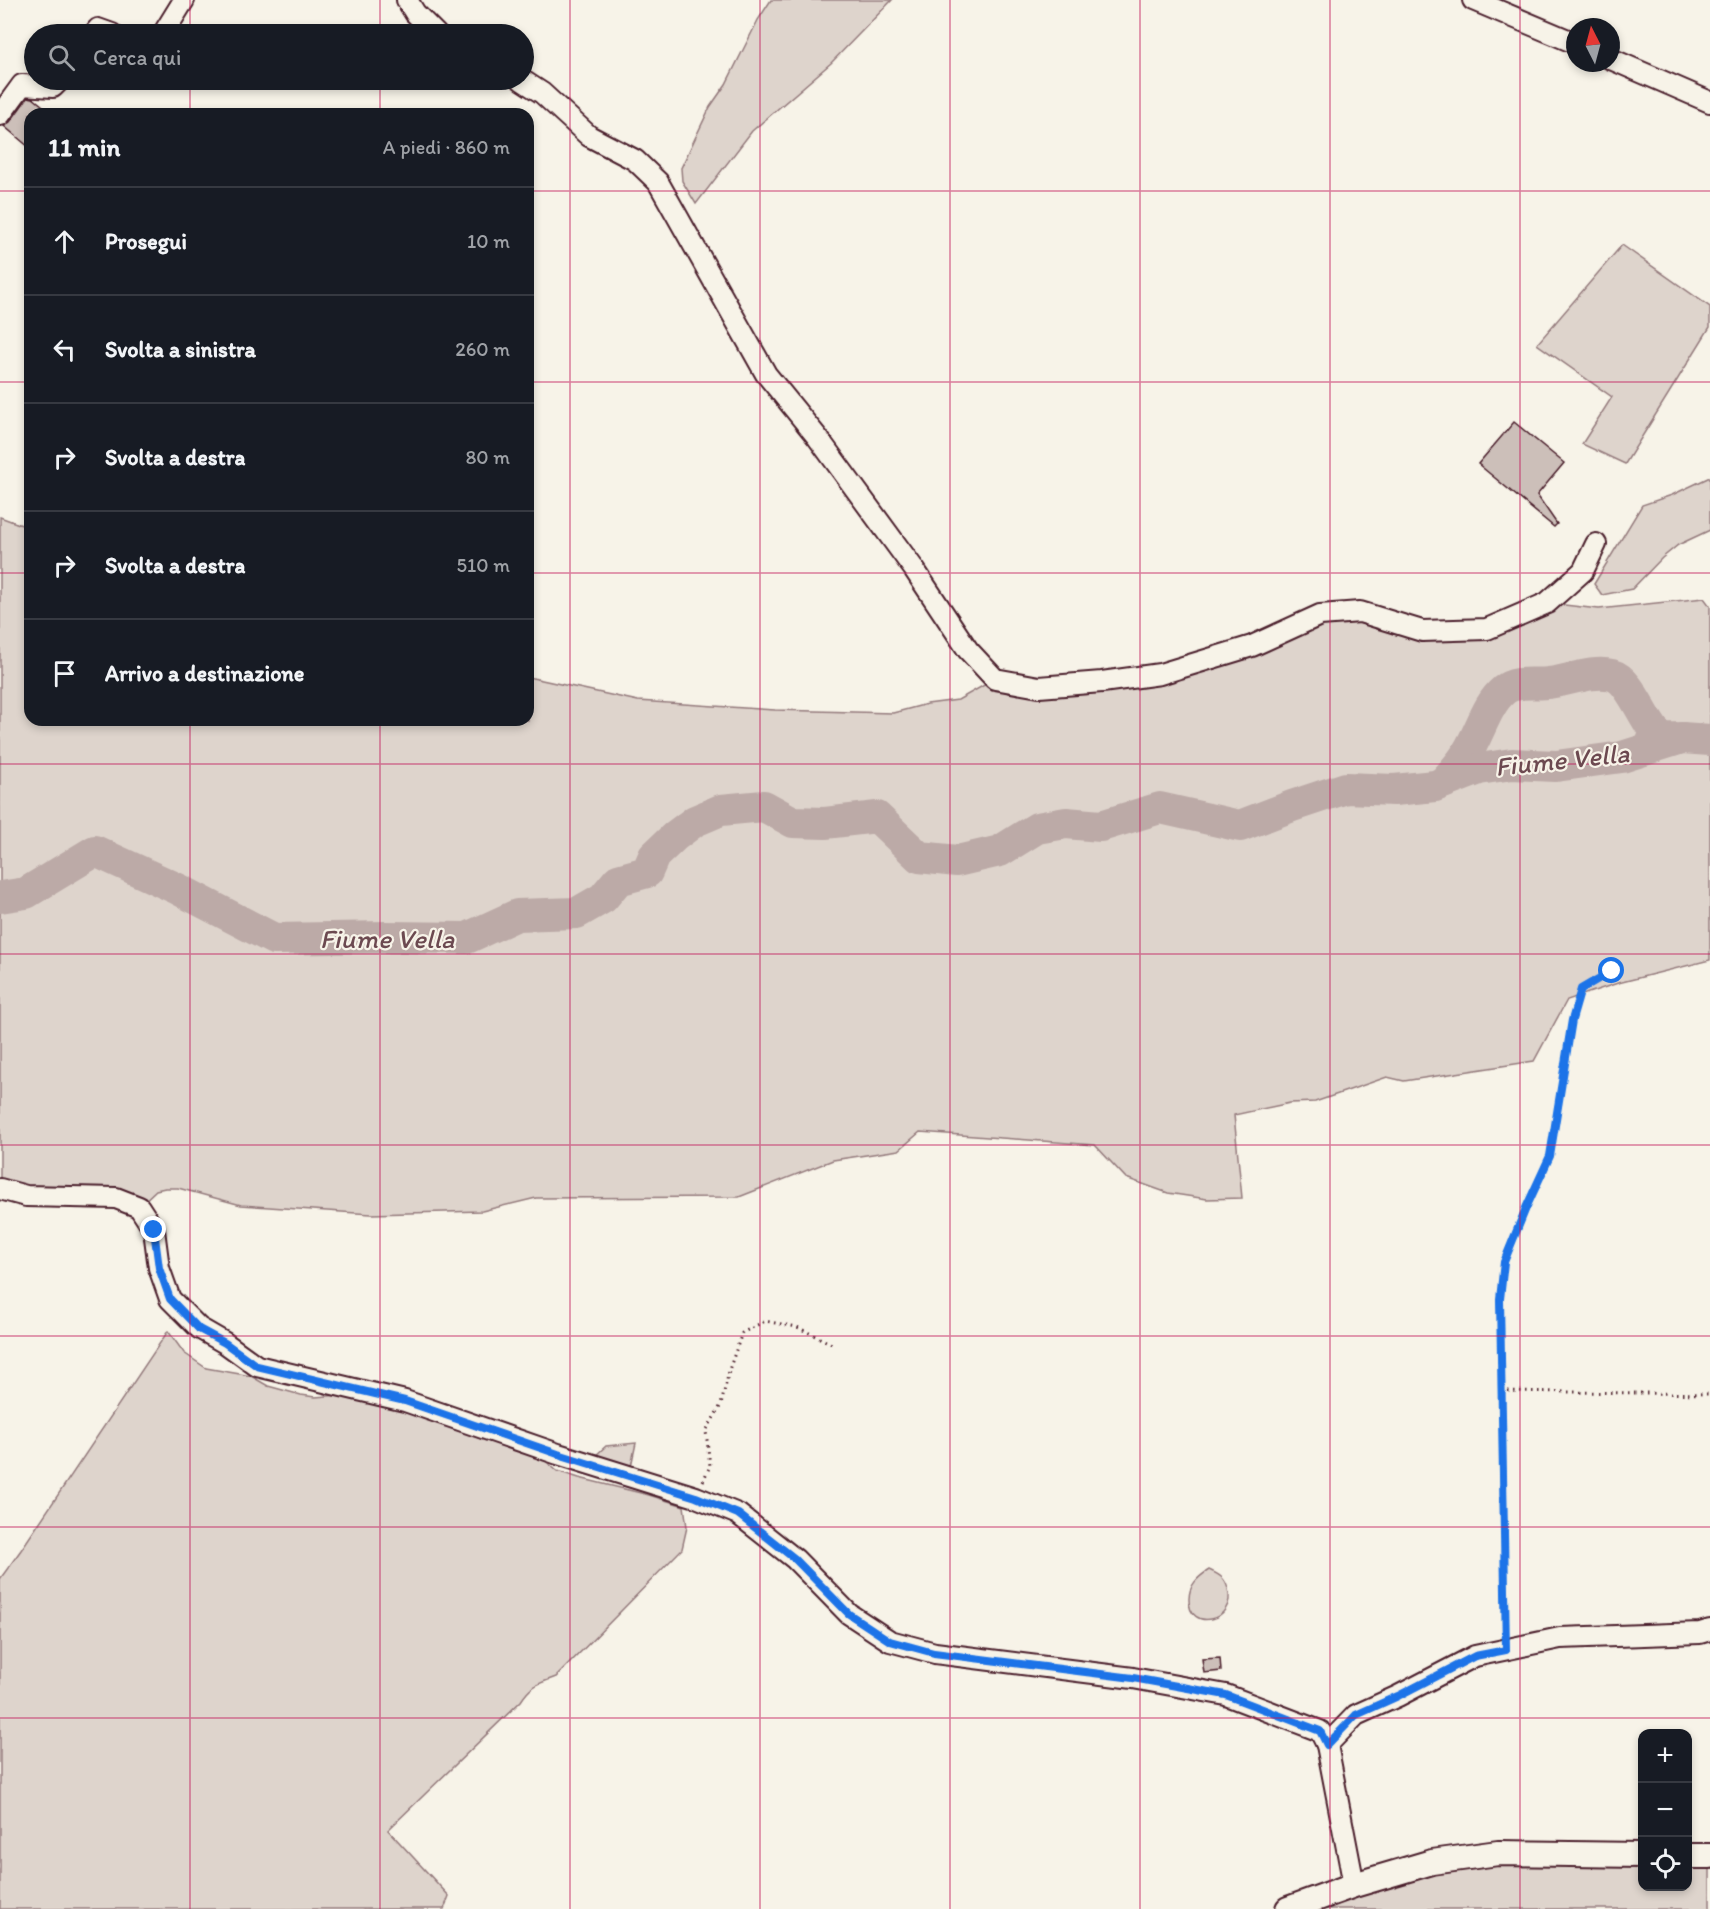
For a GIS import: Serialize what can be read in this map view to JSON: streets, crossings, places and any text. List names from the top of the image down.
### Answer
{
  "water": ["Fiume Vella"],
  "north": "top",
  "page": {
    "search": "Cerca qui",
    "heading": ["11 min", "A piedi · 860 m"],
    "list": [
      ["Prosegui", "10 m"],
      ["Svolta a sinistra", "260 m"],
      ["Svolta a destra", "80 m"],
      ["Svolta a destra", "510 m"],
      "Arrivo a destinazione"
    ],
    "map_buttons": ["+", "−"]
  }
}
